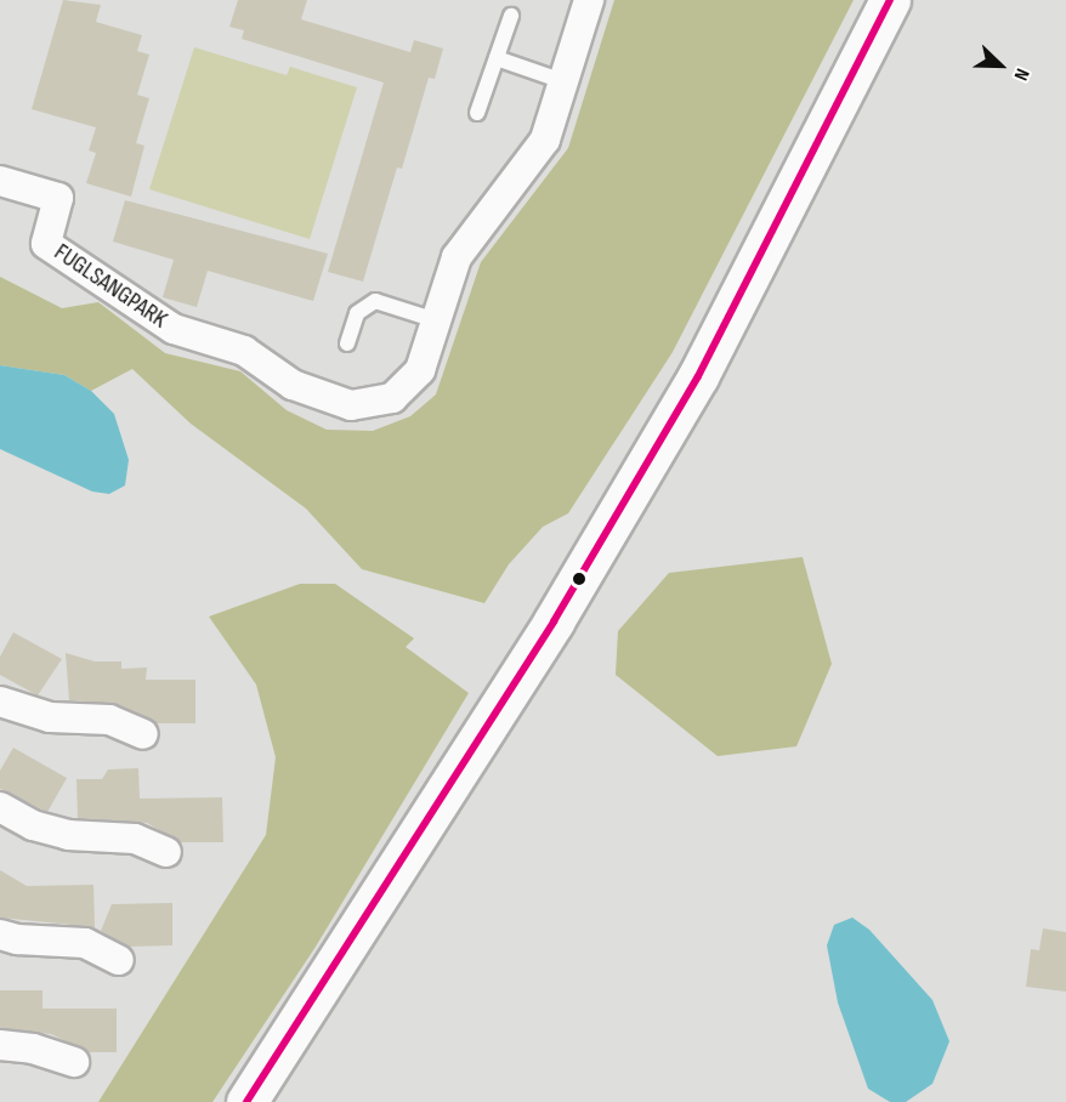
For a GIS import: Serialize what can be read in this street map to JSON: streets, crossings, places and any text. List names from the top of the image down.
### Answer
{
  "streets": {
    "street": ["FUGLSANGPARK"]
  },
  "north": "bottom right"
}
